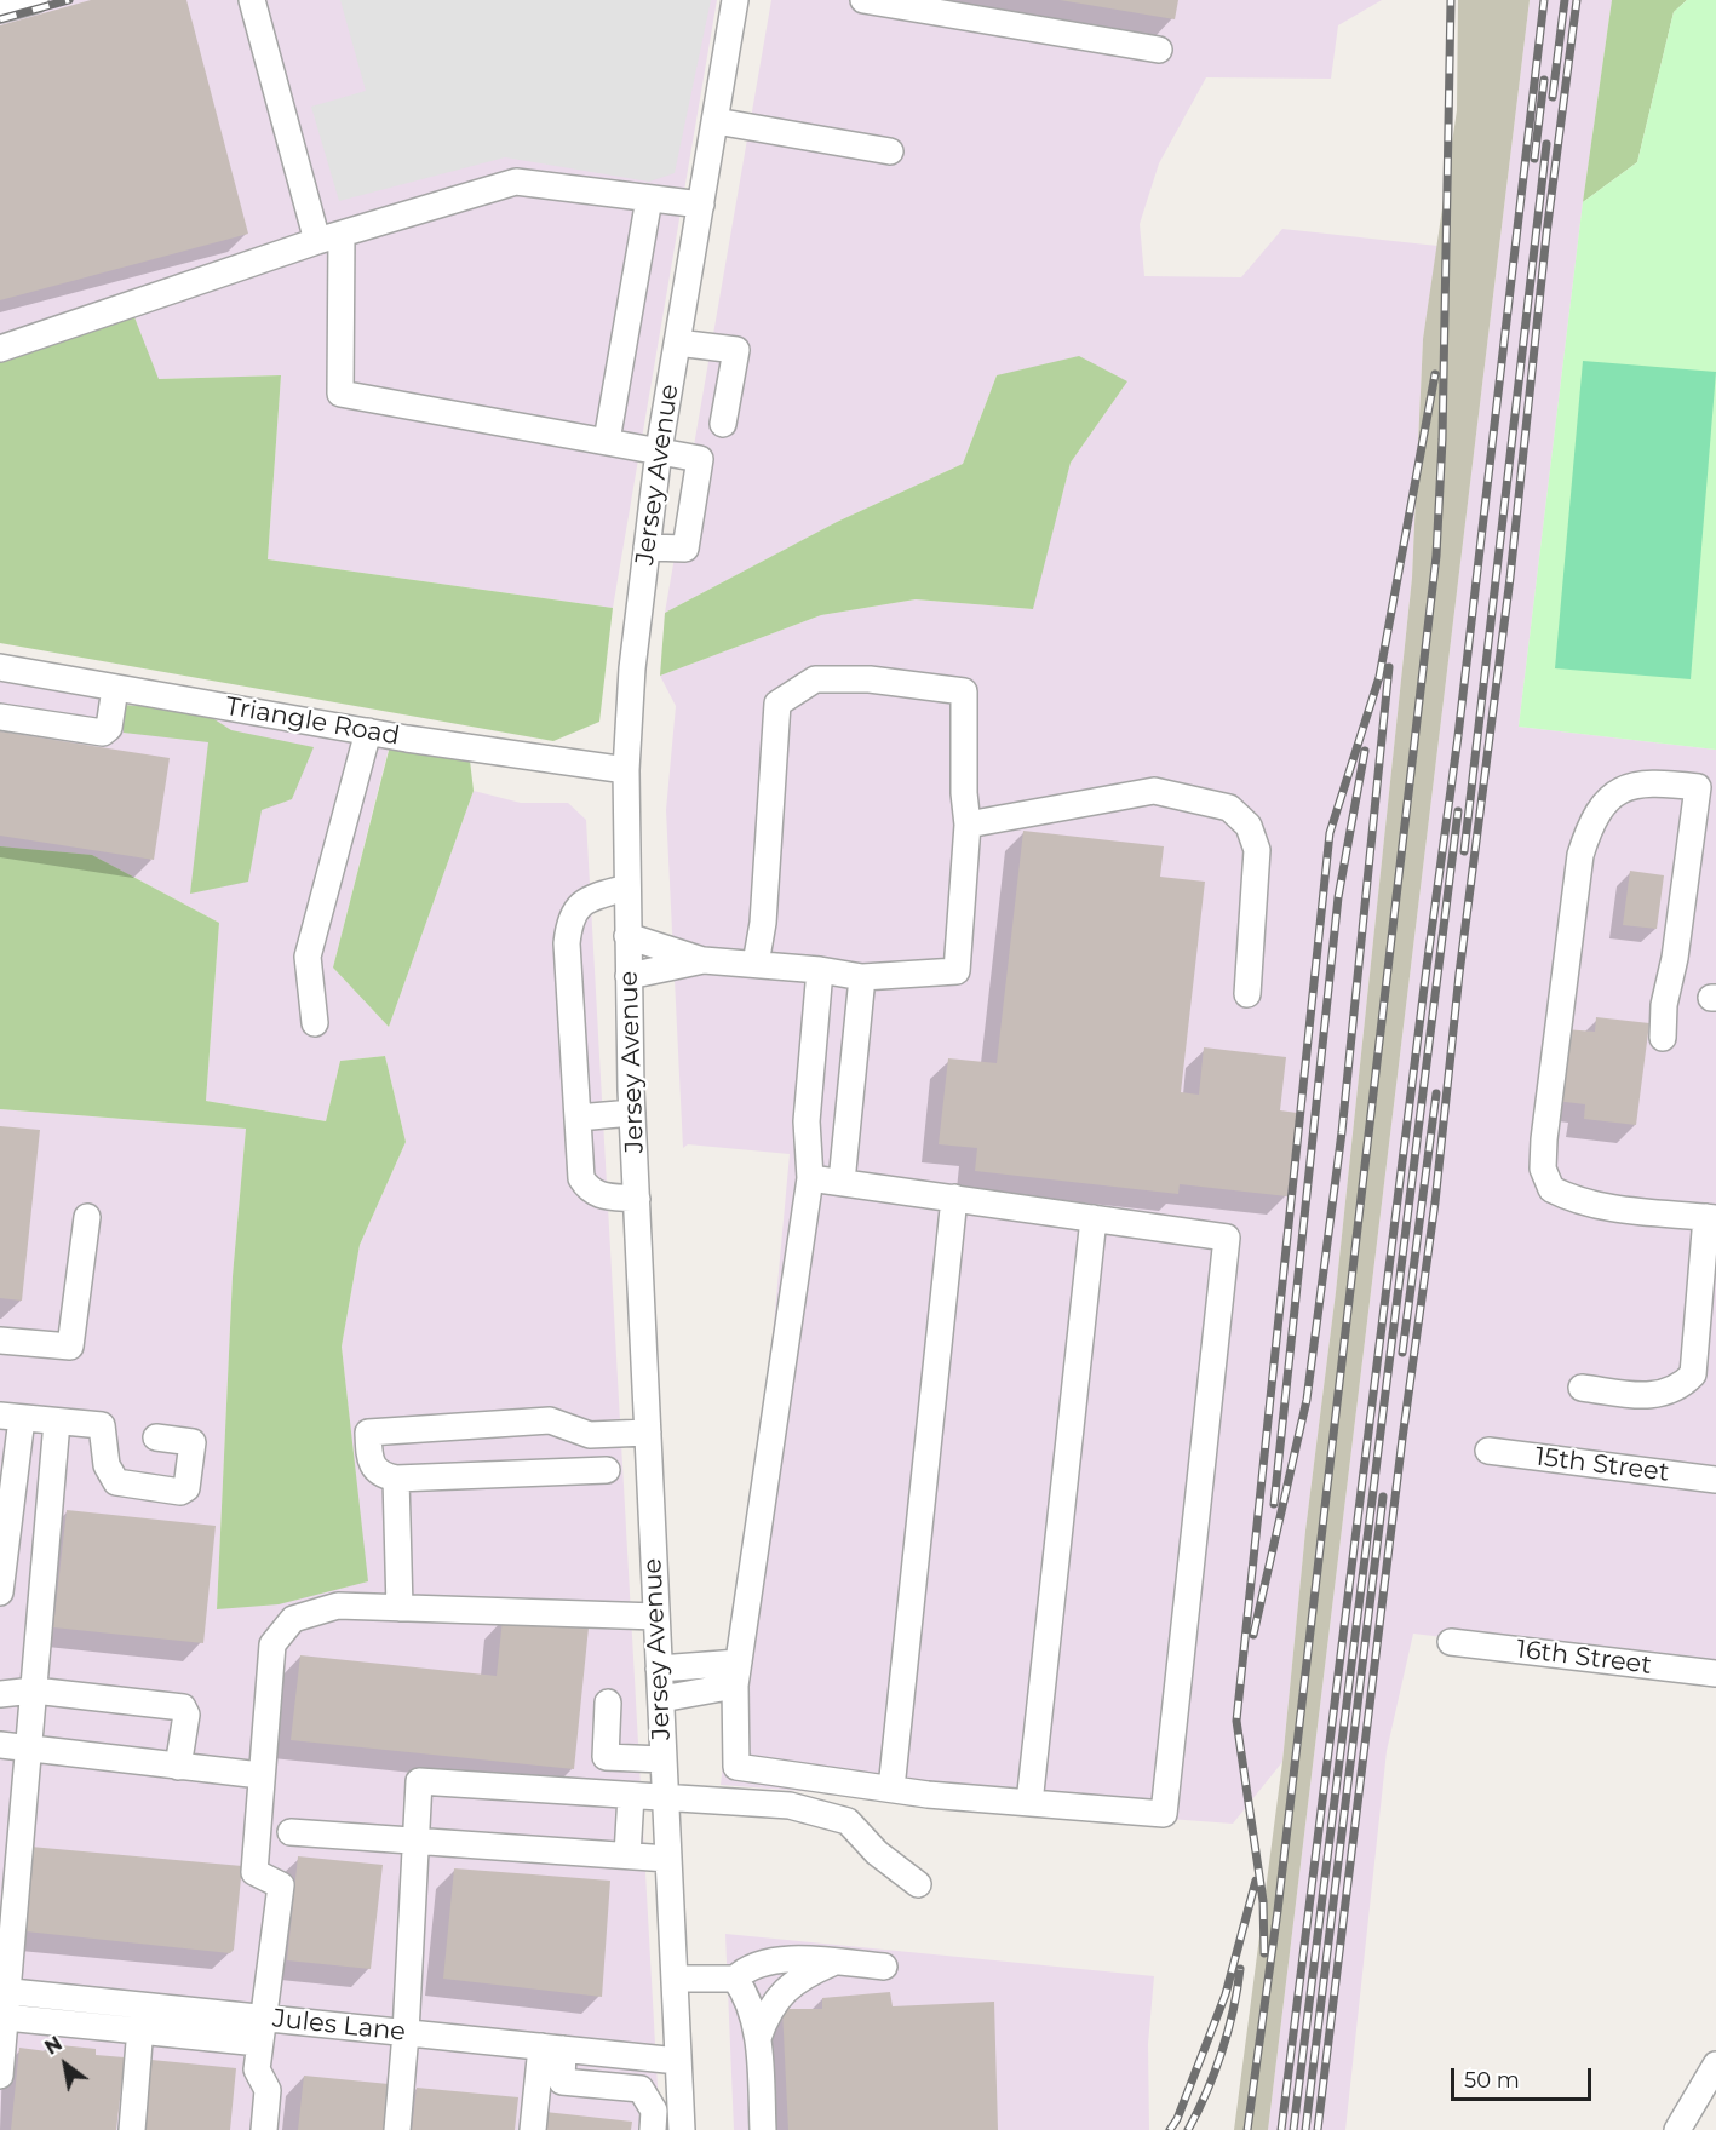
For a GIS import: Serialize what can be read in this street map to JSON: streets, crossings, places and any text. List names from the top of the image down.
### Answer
{
  "streets": {
    "street": [
      "Jersey Avenue",
      "Triangle Road",
      "15th Street",
      "16th Street",
      "Jules Lane"
    ]
  },
  "crossings": [
    ["Jersey Avenue", "Triangle Road"],
    ["Jersey Avenue", "Jules Lane"]
  ],
  "scale_bar": "50 m",
  "north": "top left"
}
